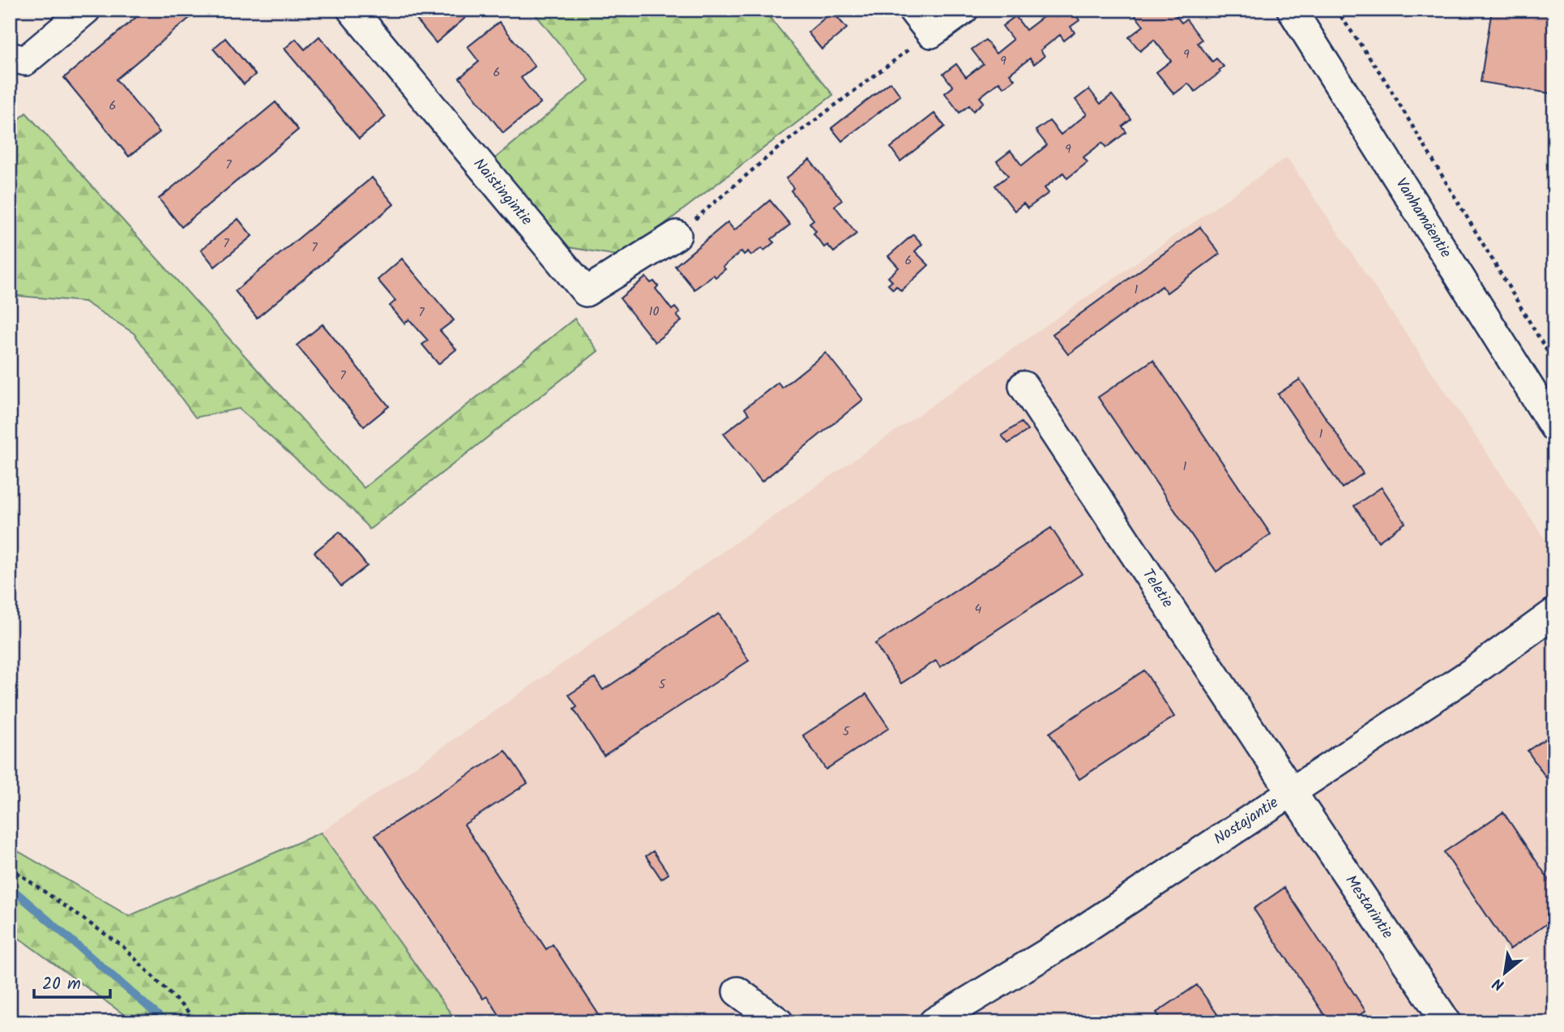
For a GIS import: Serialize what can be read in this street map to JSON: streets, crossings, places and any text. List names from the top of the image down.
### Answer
{
  "streets": {
    "street": [
      "Naistingintie",
      "Vanhamäentie",
      "Teletie",
      "Nostajantie",
      "Mestarintie"
    ]
  },
  "crossings": [
    ["Teletie", "Nostajantie"],
    ["Teletie", "Mestarintie"],
    ["Nostajantie", "Mestarintie"]
  ],
  "house_numbers": [
    "9",
    "9",
    "6",
    "6",
    "9",
    "7",
    "7",
    "7",
    "6",
    "1",
    "10",
    "7",
    "7",
    "1",
    "1",
    "4",
    "5",
    "5"
  ],
  "scale_bar": "20 m",
  "north": "bottom left"
}
